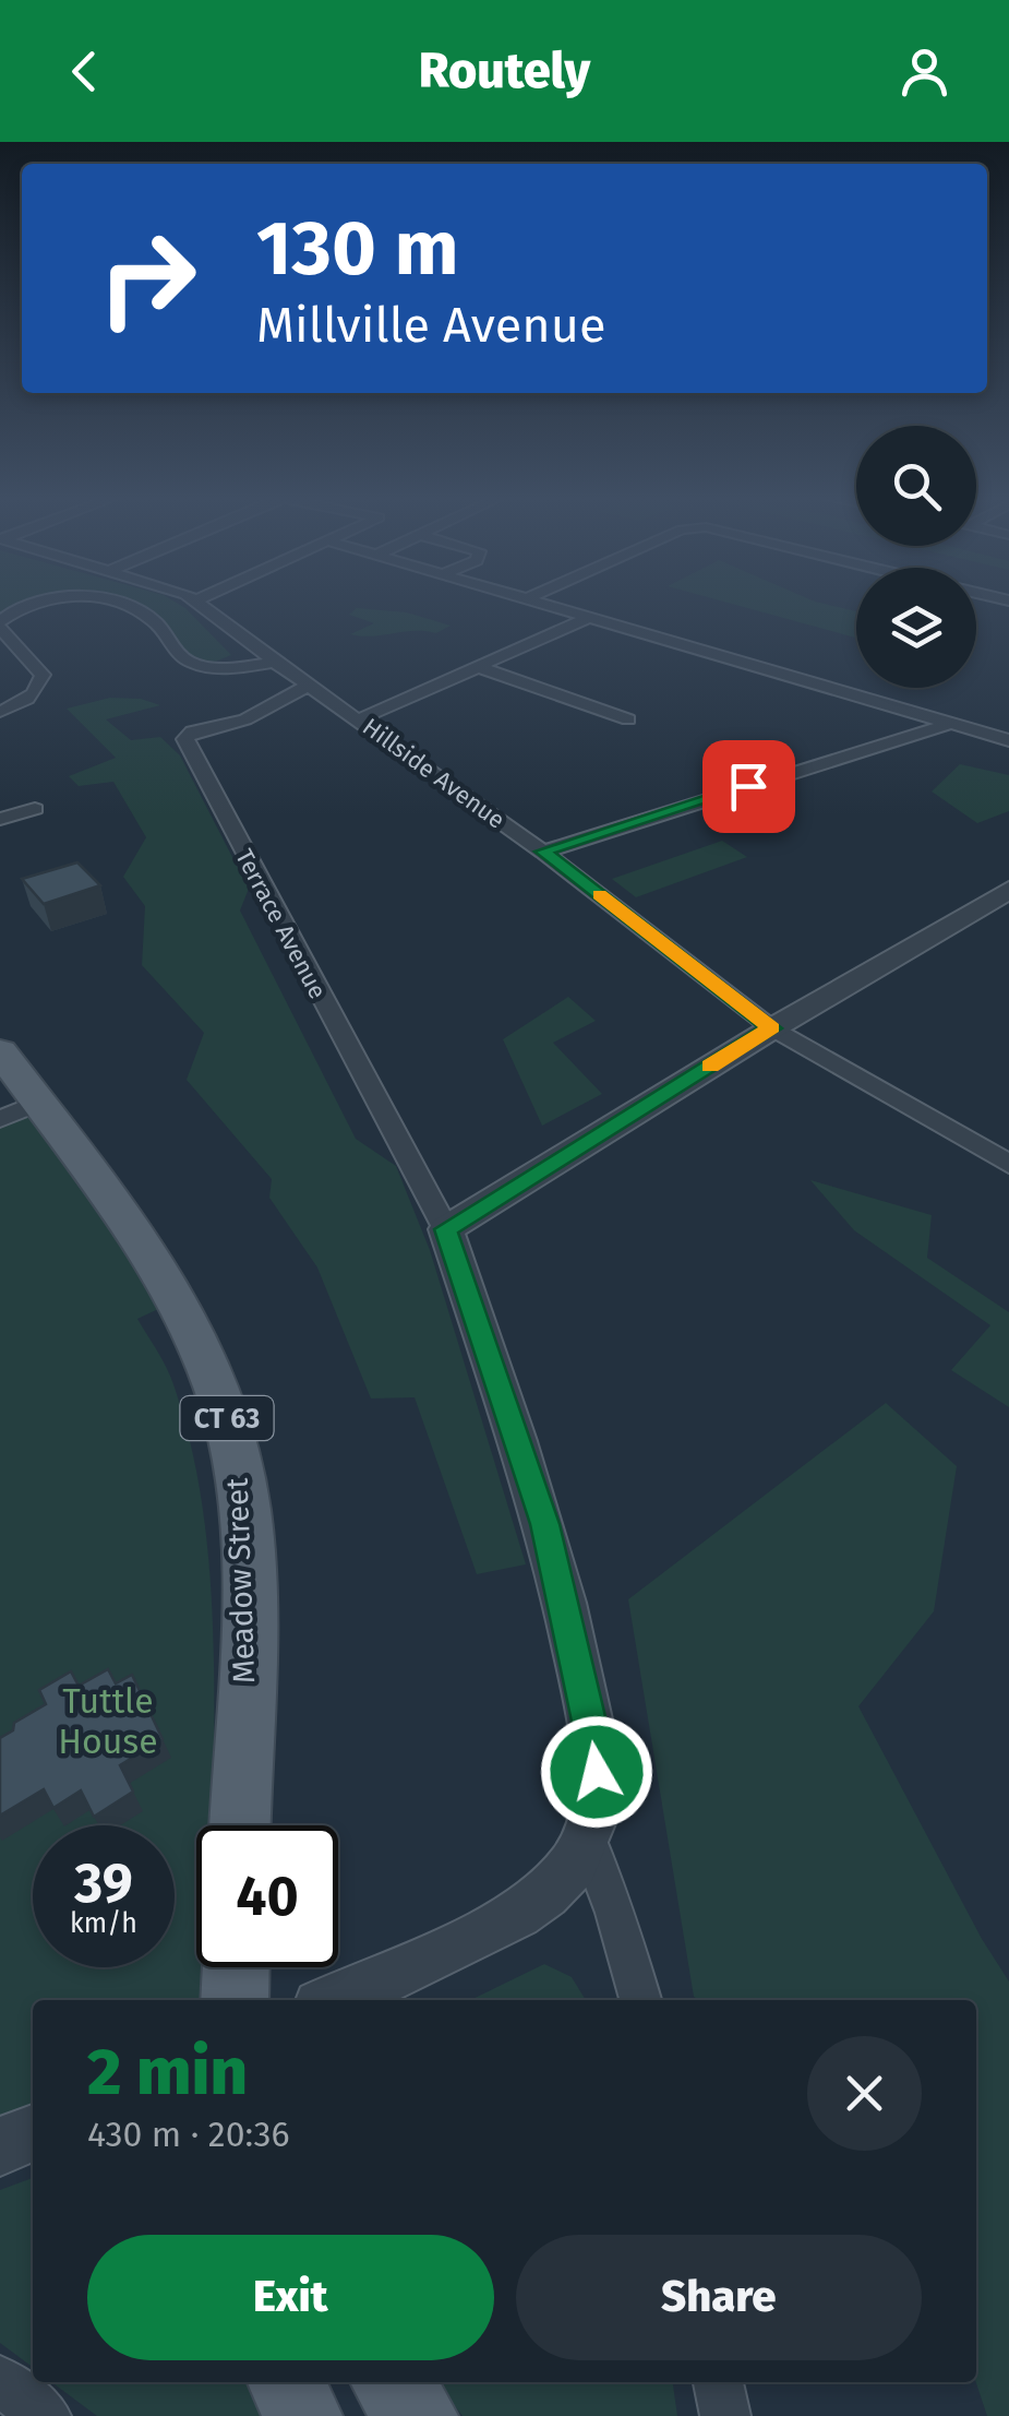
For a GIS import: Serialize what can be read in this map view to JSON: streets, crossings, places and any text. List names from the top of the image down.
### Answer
{
  "streets": {
    "main road": ["CT 63", "Meadow Street"],
    "street": ["Hillside Avenue", "Terrace Avenue"]
  },
  "crossings": [
    ["Hillside Avenue", "Terrace Avenue"]
  ],
  "parks": ["Tuttle House"],
  "page": {
    "header": "Routely",
    "turn": ["130 m", "Millville Avenue"],
    "speed": "39 km/h",
    "limit": "40",
    "heading": ["2 min", "430 m · 20:36"],
    "buttons": ["Exit", "Share"]
  }
}
